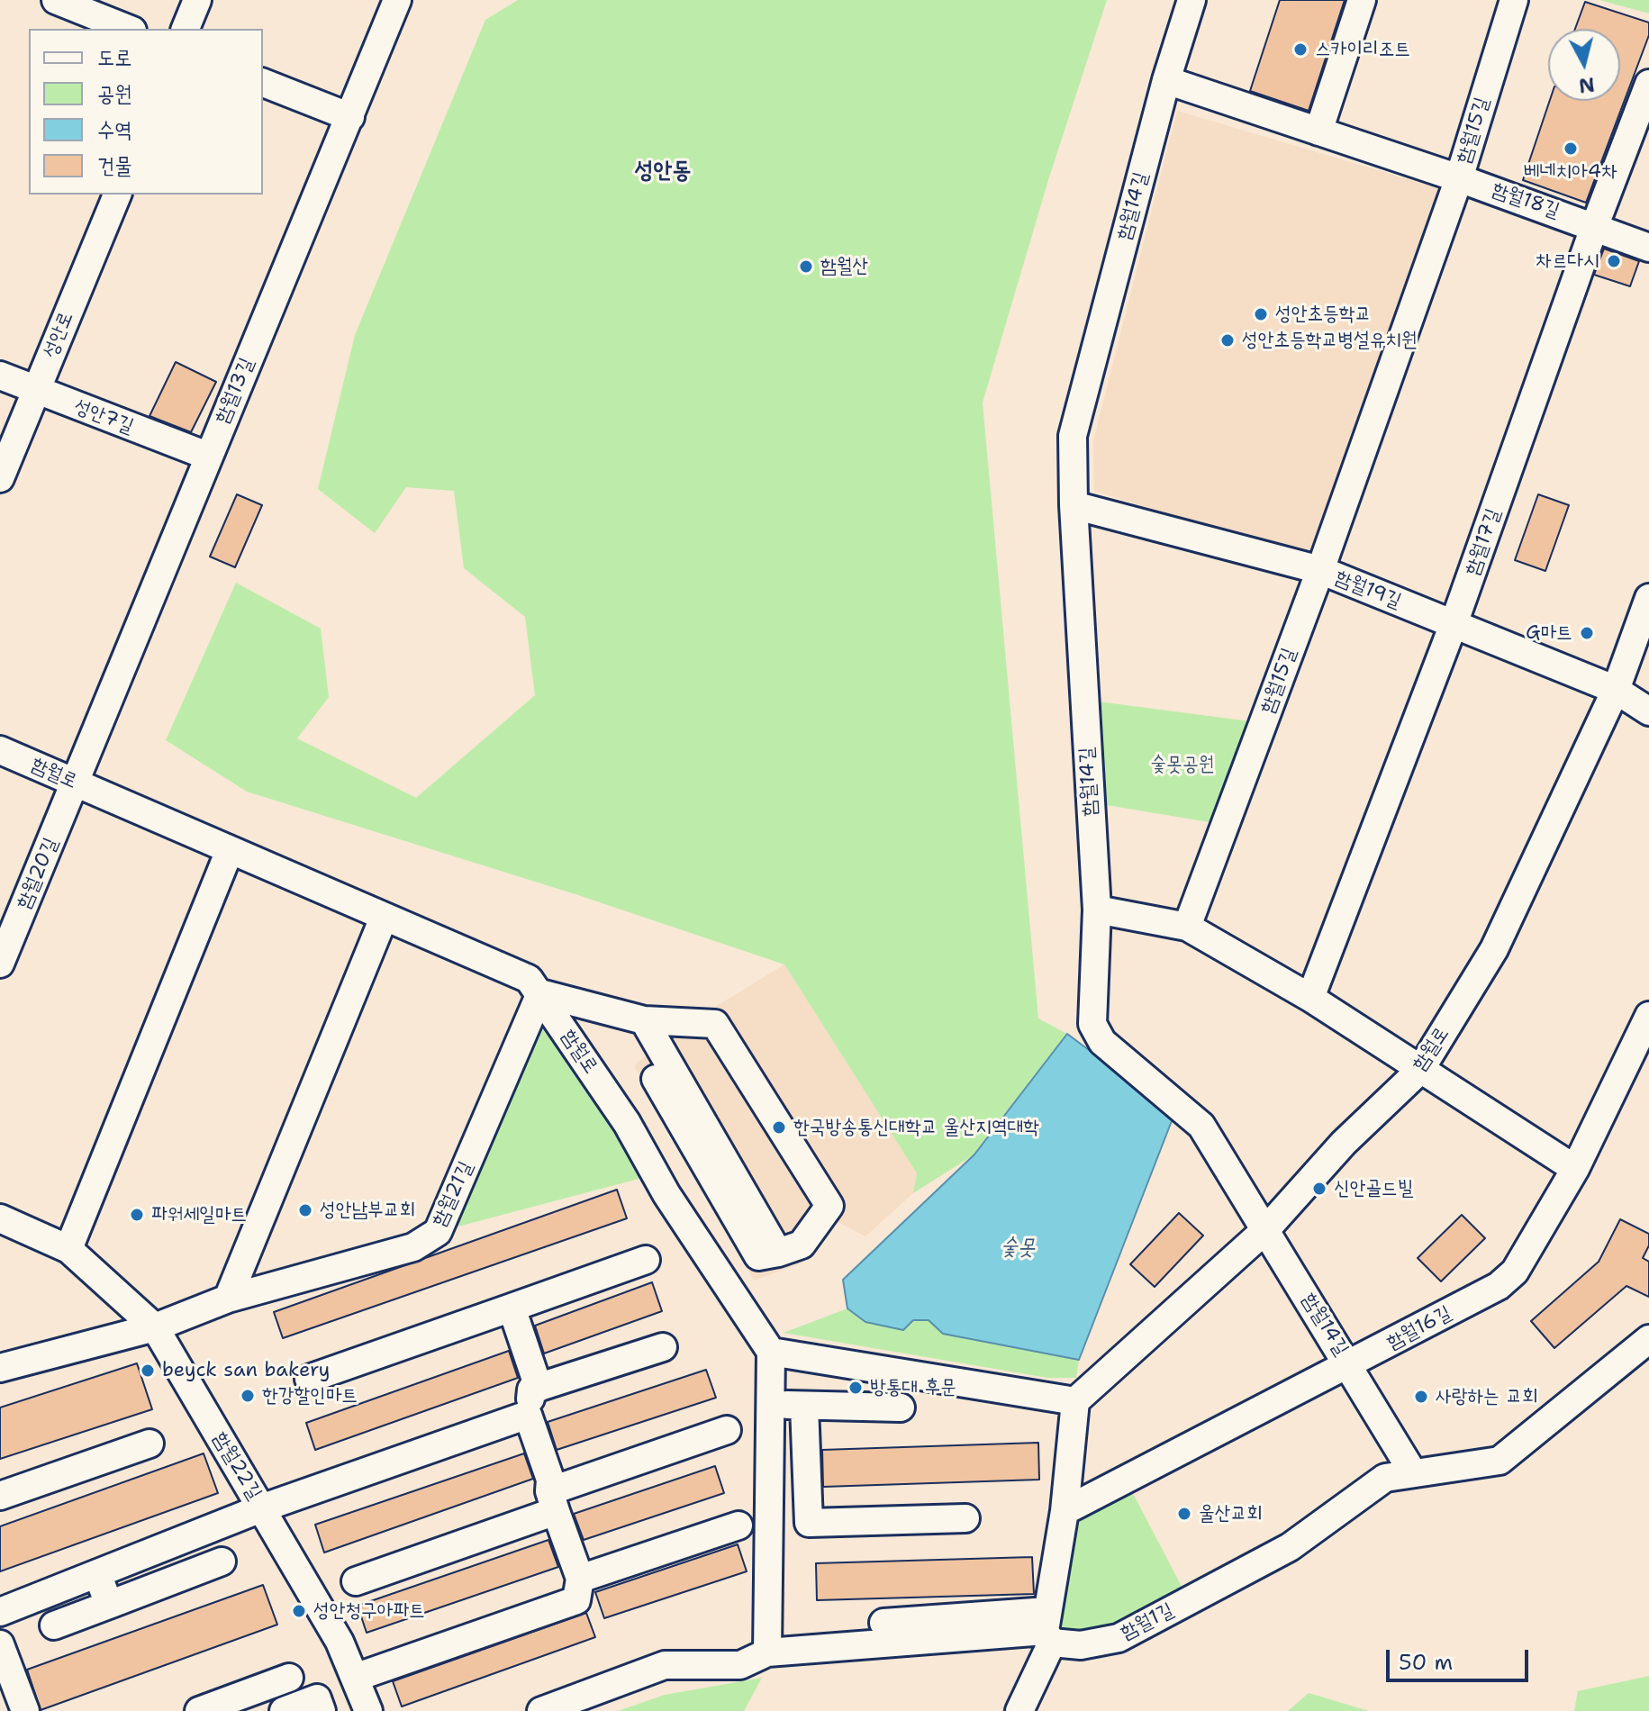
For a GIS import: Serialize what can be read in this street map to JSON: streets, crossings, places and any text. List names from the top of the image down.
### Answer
{
  "streets": {
    "street": [
      "함월15길",
      "함월18길",
      "함월14길",
      "성안로",
      "함월13길",
      "성안7길",
      "함월17길",
      "함월19길",
      "함월로",
      "함월20길",
      "함월21길",
      "함월16길",
      "함월22길",
      "함월1길"
    ]
  },
  "crossings": [
    ["함월15길", "함월18길"],
    ["함월15길", "함월19길"],
    ["함월18길", "함월14길"],
    ["함월18길", "함월17길"],
    ["함월14길", "함월19길"],
    ["함월14길", "함월로"],
    ["함월14길", "함월16길"],
    ["함월14길", "함월1길"],
    ["성안로", "성안7길"],
    ["함월13길", "성안7길"],
    ["함월13길", "함월로"],
    ["함월13길", "함월20길"],
    ["함월17길", "함월19길"],
    ["함월19길", "함월로"],
    ["함월로", "함월20길"],
    ["함월로", "함월21길"],
    ["함월21길", "함월22길"]
  ],
  "districts": ["성안동"],
  "water": ["숯못"],
  "parks": ["숯못공원"],
  "places": [
    "스카이리조트",
    "베네치아4차",
    "차르다시",
    "함월산",
    "성안초등학교",
    "성안초등학교병설유치원",
    "G마트",
    "한국방송통신대학교 울산지역대학",
    "신안골드빌",
    "성안남부교회",
    "파워세일마트",
    "beyck san bakery",
    "방통대 후문",
    "한강할인마트",
    "사랑하는 교회",
    "울산교회",
    "성안청구아파트"
  ],
  "legend": [
    "도로",
    "공원",
    "수역",
    "건물"
  ],
  "scale_bar": "50 m",
  "north": "bottom"
}
